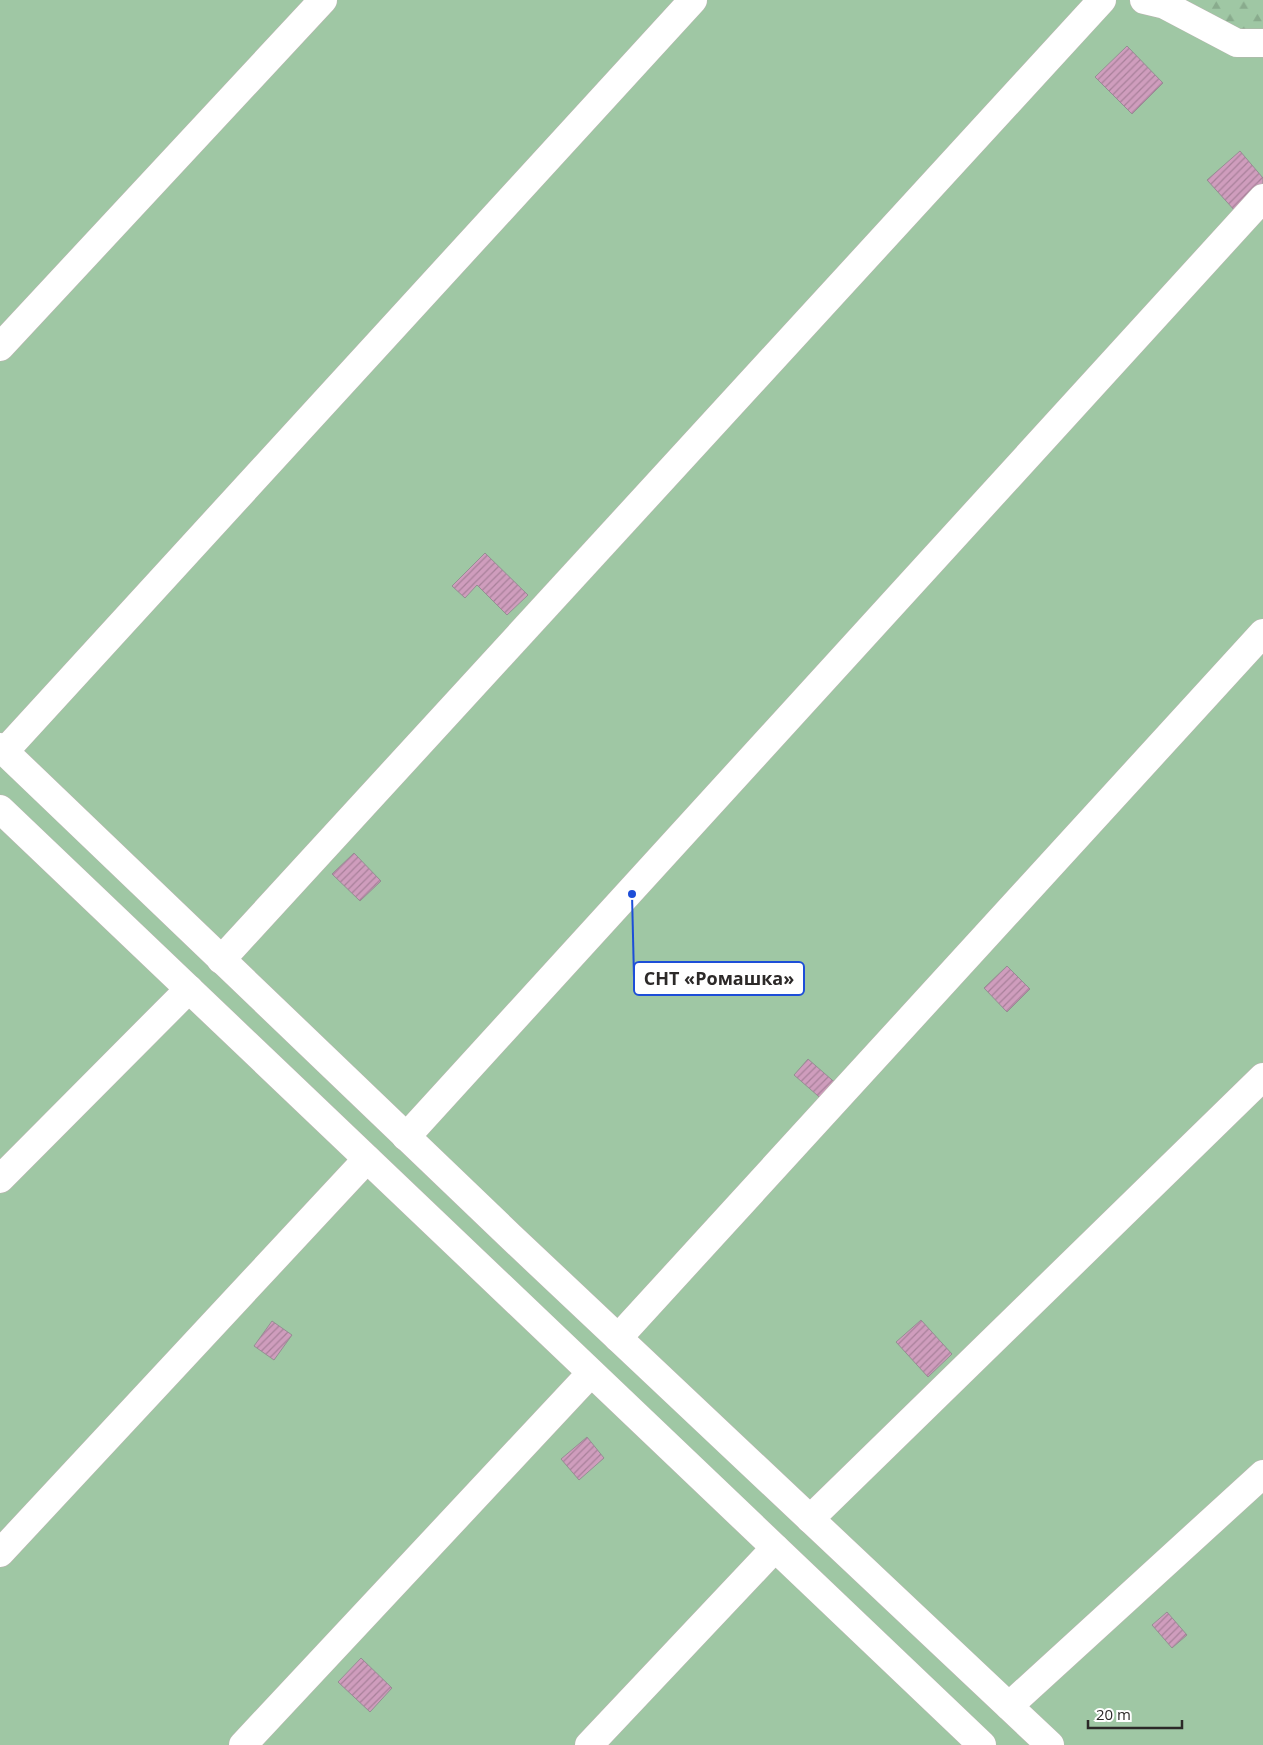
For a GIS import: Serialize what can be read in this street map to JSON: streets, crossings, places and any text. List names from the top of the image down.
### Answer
{
  "places": ["СНТ «Ромашка»"],
  "scale_bar": "20 m"
}
